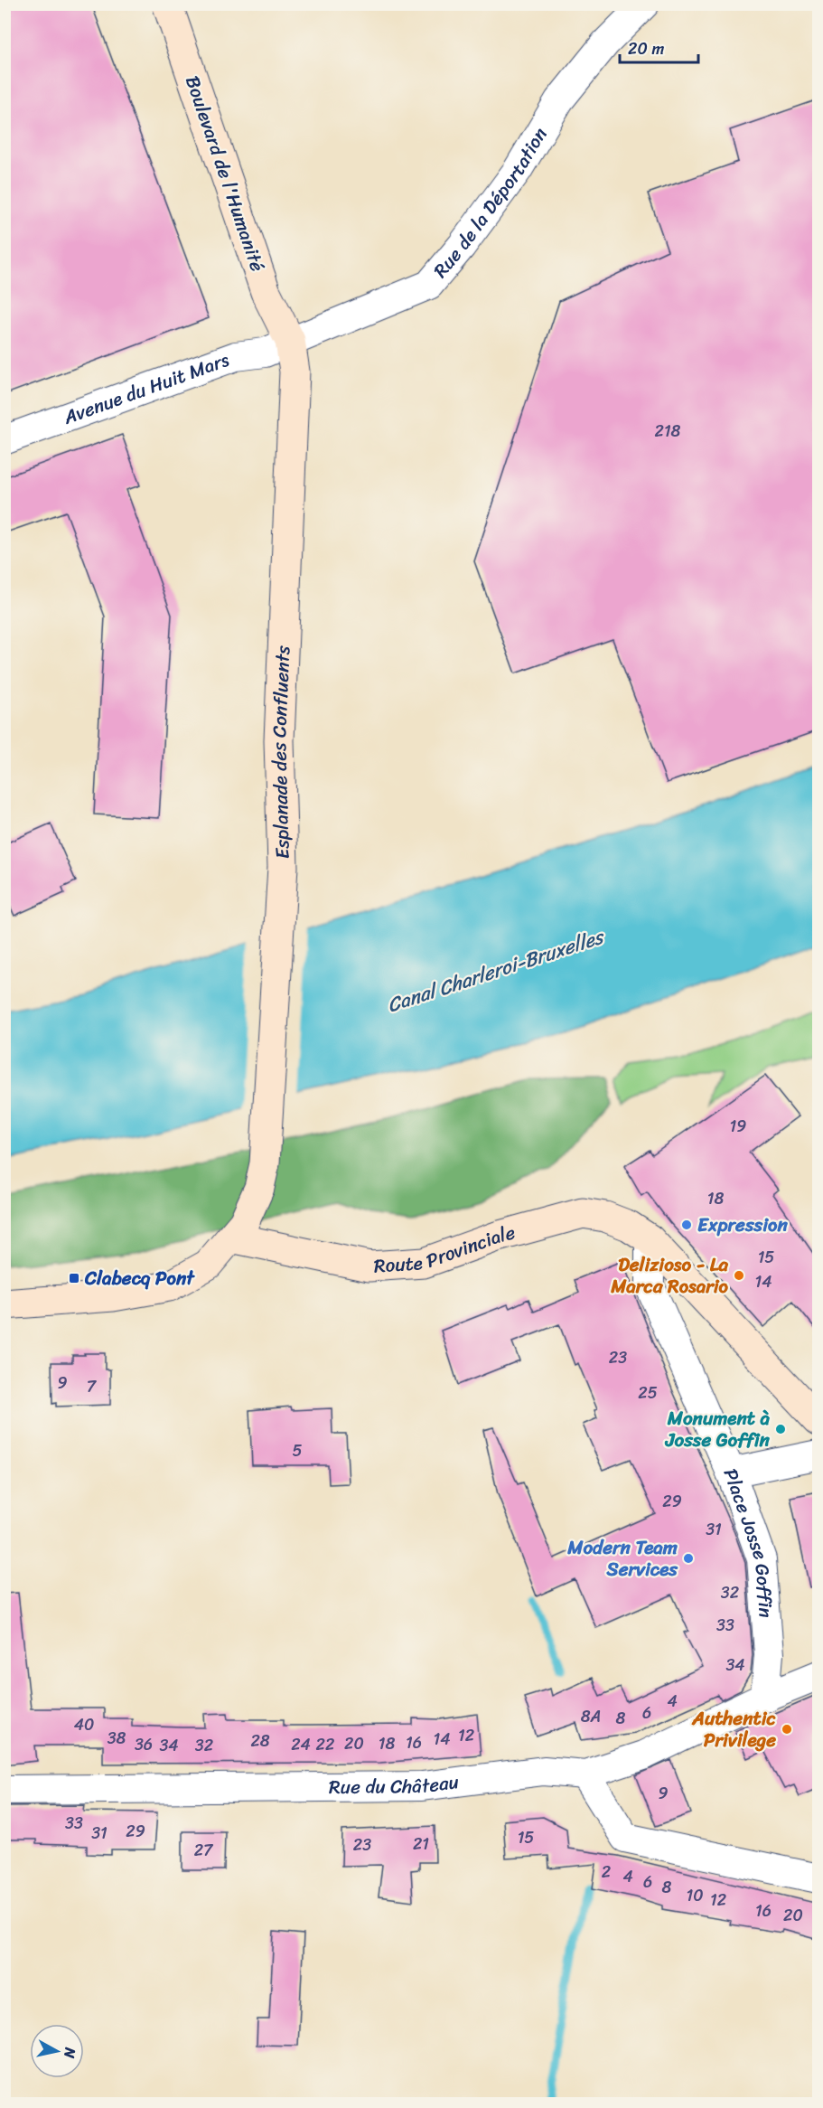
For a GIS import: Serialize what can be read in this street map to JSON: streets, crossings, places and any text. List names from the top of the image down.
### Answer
{
  "streets": {
    "main road": ["Boulevard de l'Humanité", "Esplanade des Confluents", "Route Provinciale"],
    "street": [
      "Rue de la Déportation",
      "Avenue du Huit Mars",
      "Place Josse Goffin",
      "Rue du Château"
    ]
  },
  "crossings": [
    ["Boulevard de l'Humanité", "Rue de la Déportation"],
    ["Boulevard de l'Humanité", "Avenue du Huit Mars"],
    ["Boulevard de l'Humanité", "Esplanade des Confluents"],
    ["Rue de la Déportation", "Avenue du Huit Mars"],
    ["Rue de la Déportation", "Esplanade des Confluents"],
    ["Avenue du Huit Mars", "Esplanade des Confluents"],
    ["Esplanade des Confluents", "Route Provinciale"],
    ["Route Provinciale", "Place Josse Goffin"],
    ["Place Josse Goffin", "Rue du Château"]
  ],
  "water": ["Canal Charleroi-Bruxelles"],
  "places": {
    "other": [
      "Expression",
      "Delizioso - La Marca Rosario",
      "Monument à Josse Goffin",
      "Modern Team Services",
      "Authentic Privilege"
    ],
    "transit": ["Clabecq Pont"]
  },
  "house_numbers": [
    "218",
    "19",
    "18",
    "15",
    "14",
    "23",
    "9",
    "7",
    "25",
    "5",
    "29",
    "31",
    "32",
    "33",
    "34",
    "4",
    "6",
    "8A",
    "8",
    "40",
    "12",
    "38",
    "14",
    "28",
    "16",
    "20",
    "18",
    "36",
    "24",
    "22",
    "34",
    "32",
    "9",
    "33",
    "29",
    "31",
    "15",
    "21",
    "23",
    "27",
    "2",
    "4",
    "6",
    "8",
    "10",
    "12",
    "16",
    "20"
  ],
  "scale_bar": "20 m",
  "north": "right"
}
